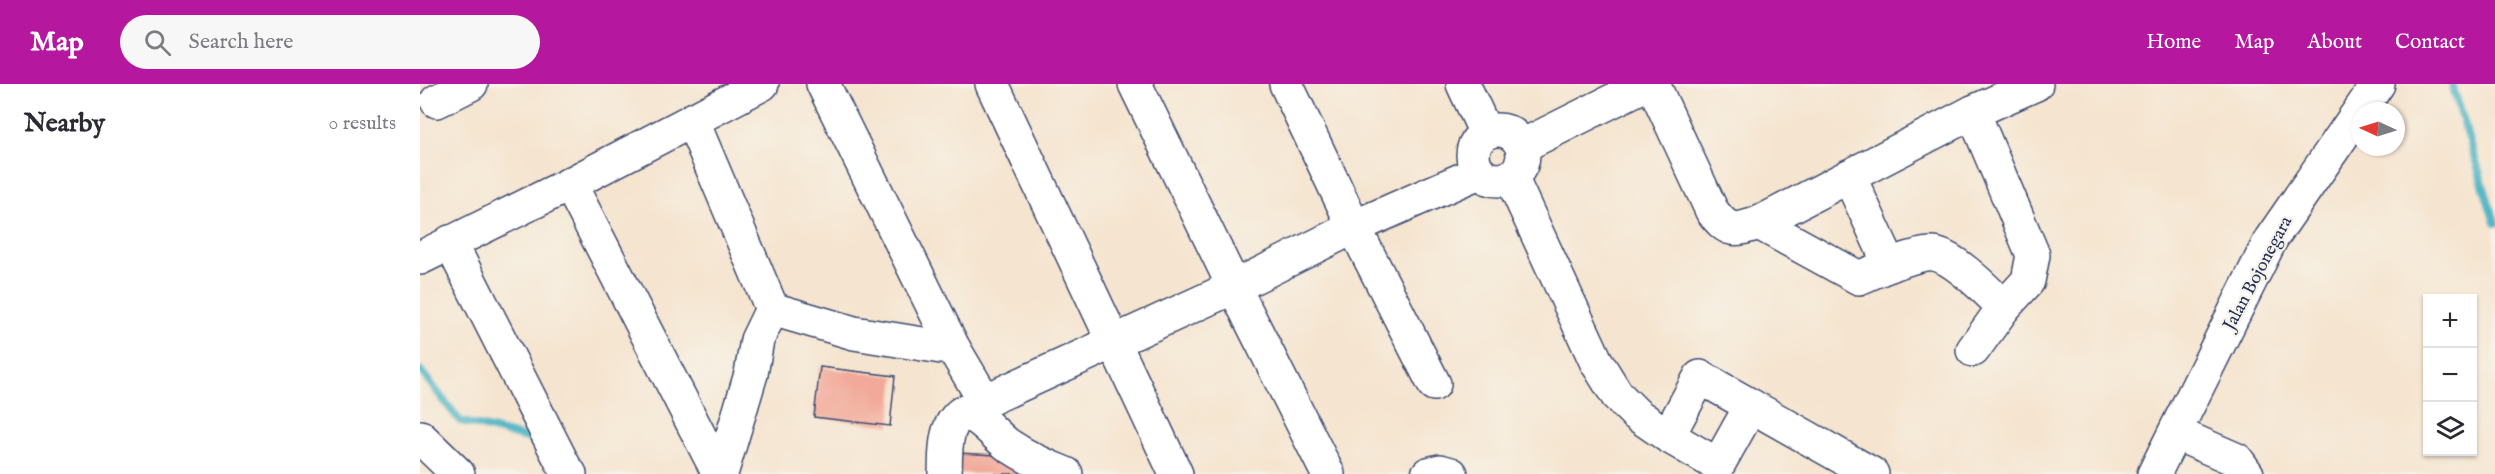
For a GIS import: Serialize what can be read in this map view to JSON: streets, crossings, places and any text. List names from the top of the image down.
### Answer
{
  "streets": {
    "street": ["Jalan Bojonegara"]
  },
  "north": "left",
  "page": {
    "header": "Map",
    "search": "Search here",
    "nav": [
      "Home",
      "Map",
      "About",
      "Contact"
    ],
    "heading": ["Nearby", "0 results"],
    "map_buttons": ["+", "−"]
  }
}
